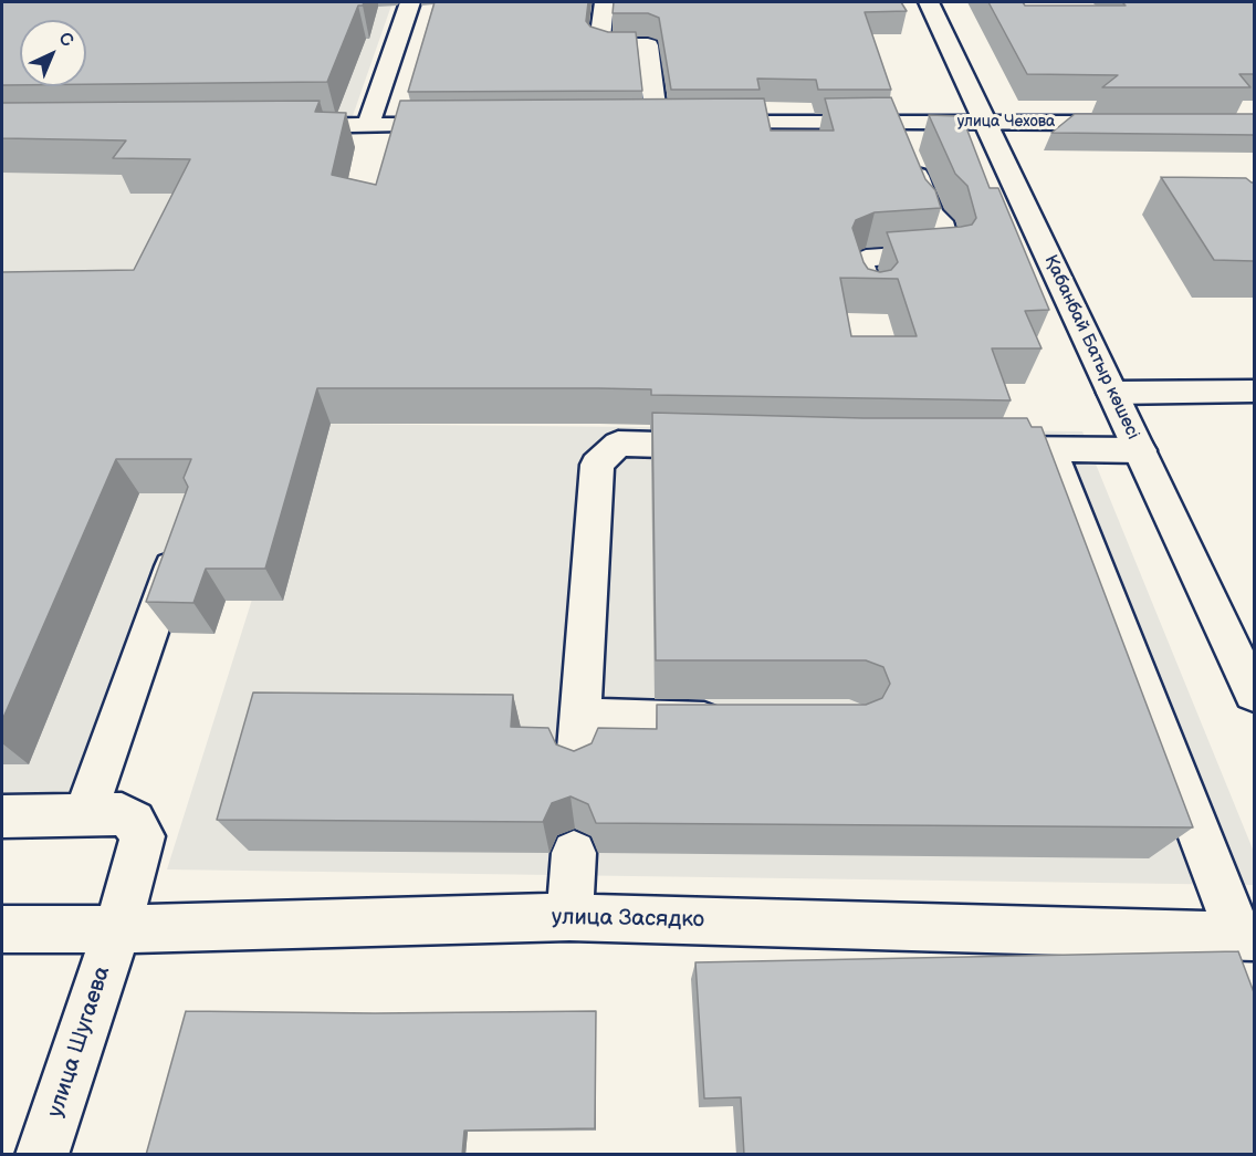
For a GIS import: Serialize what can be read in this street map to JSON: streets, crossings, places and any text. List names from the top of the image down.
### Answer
{
  "streets": {
    "street": [
      "улица Чехова",
      "Қабанбай Батыр көшесі",
      "улица Засядко",
      "улица Шугаева"
    ]
  },
  "crossings": [
    ["улица Чехова", "Қабанбай Батыр көшесі"],
    ["улица Засядко", "улица Шугаева"]
  ],
  "north": "top right"
}
